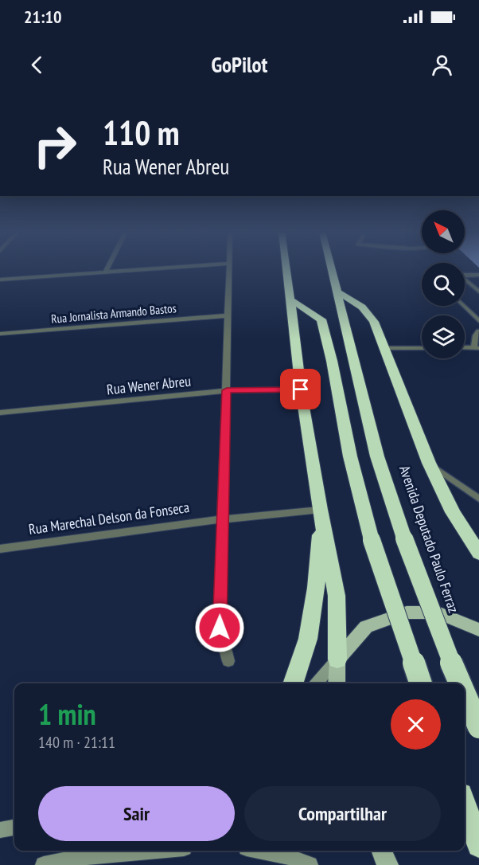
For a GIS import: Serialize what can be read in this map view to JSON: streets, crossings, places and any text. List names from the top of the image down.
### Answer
{
  "streets": {
    "highway": ["Avenida Deputado Paulo Ferraz"],
    "street": ["Rua Jornalista Armando Bastos", "Rua Wener Abreu", "Rua Marechal Delson da Fonseca"]
  },
  "north": "top left",
  "page": {
    "status": "21:10",
    "header": "GoPilot",
    "turn": ["110 m", "Rua Wener Abreu"],
    "heading": ["1 min", "140 m · 21:11"],
    "buttons": ["Sair", "Compartilhar"]
  }
}
